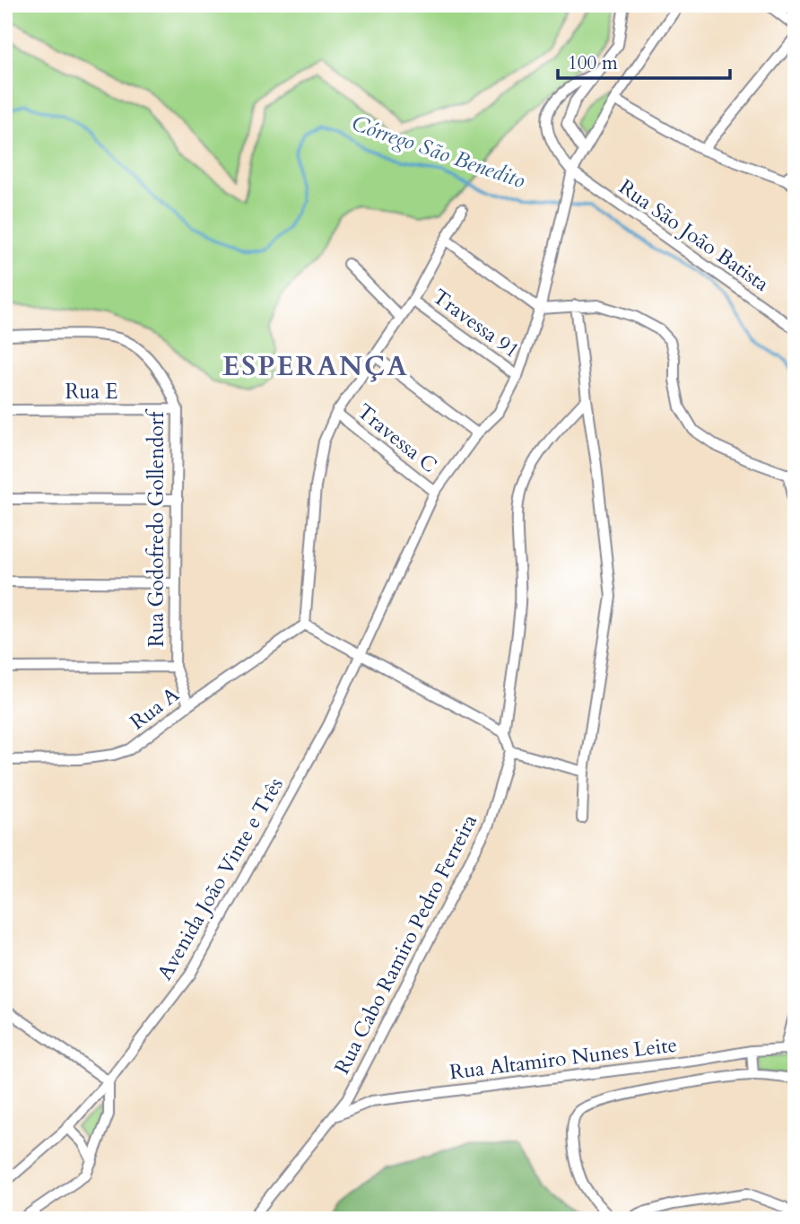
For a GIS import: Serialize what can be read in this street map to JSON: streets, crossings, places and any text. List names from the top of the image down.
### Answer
{
  "streets": {
    "street": [
      "Rua São João Batista",
      "Travessa 91",
      "Rua E",
      "Travessa C",
      "Rua Godofredo Gollendorf",
      "Rua A",
      "Avenida João Vinte e Três",
      "Rua Cabo Ramiro Pedro Ferreira",
      "Rua Altamiro Nunes Leite"
    ]
  },
  "crossings": [
    ["Rua São João Batista", "Avenida João Vinte e Três"],
    ["Travessa 91", "Avenida João Vinte e Três"],
    ["Rua E", "Rua Godofredo Gollendorf"],
    ["Travessa C", "Avenida João Vinte e Três"],
    ["Rua Godofredo Gollendorf", "Rua A"],
    ["Rua Cabo Ramiro Pedro Ferreira", "Rua Altamiro Nunes Leite"]
  ],
  "districts": ["ESPERANÇA"],
  "water": ["Córrego São Benedito"],
  "scale_bar": "100 m"
}
